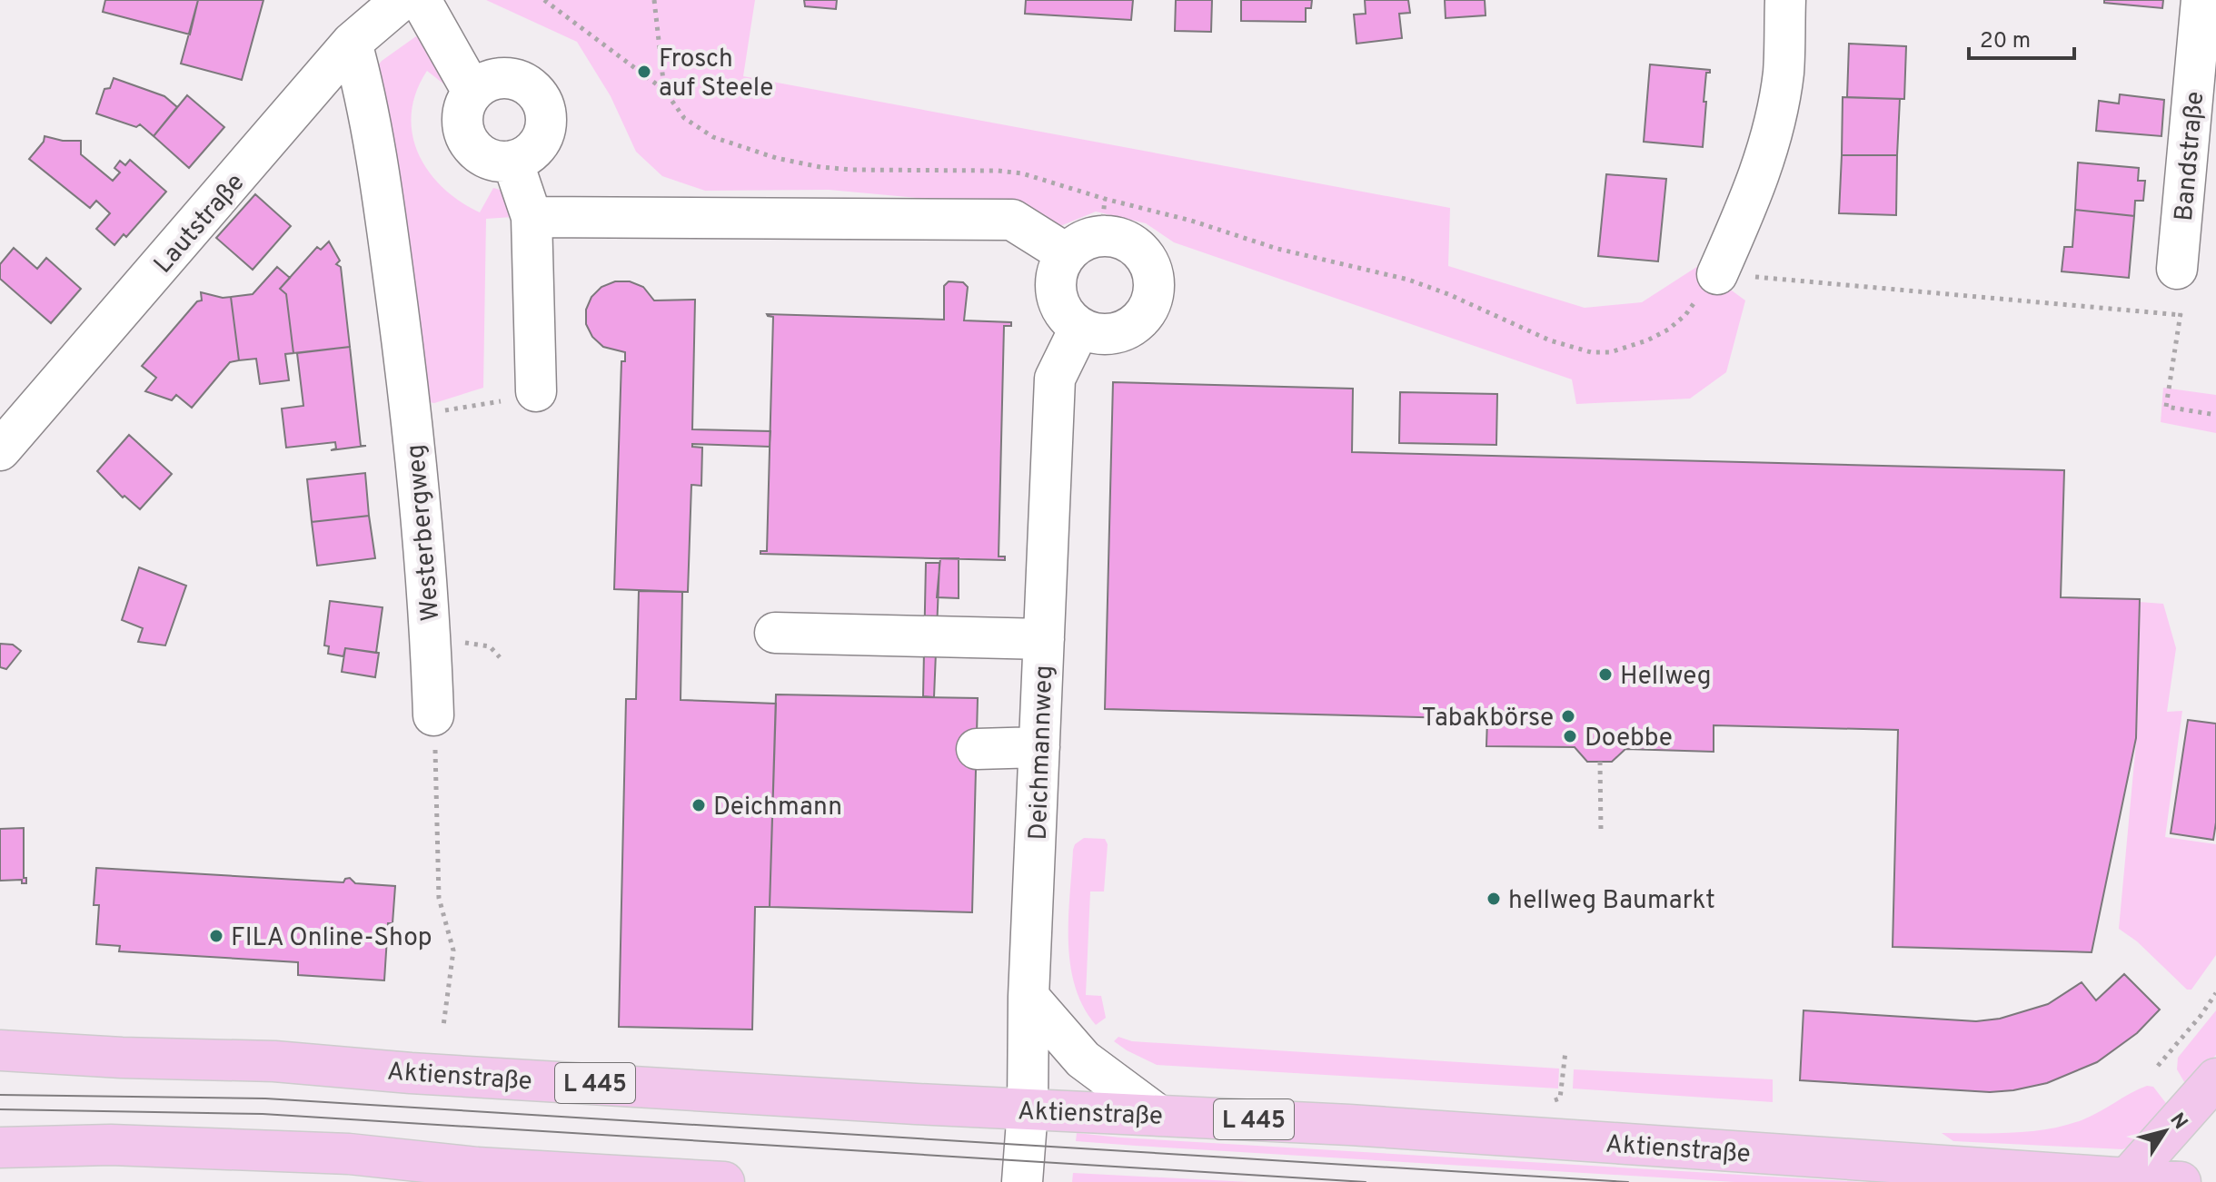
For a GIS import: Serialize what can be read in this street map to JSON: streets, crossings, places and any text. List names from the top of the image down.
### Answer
{
  "streets": {
    "main road": ["Aktienstraße", "L 445"],
    "street": [
      "Bandstraße",
      "Lautstraße",
      "Westerbergweg",
      "Deichmannweg"
    ]
  },
  "crossings": [
    ["Lautstraße", "Westerbergweg"],
    ["Deichmannweg", "Aktienstraße"]
  ],
  "places": [
    "Frosch auf Steele",
    "Hellweg",
    "Tabakbörse",
    "Doebbe",
    "Deichmann",
    "hellweg Baumarkt",
    "FILA Online-Shop"
  ],
  "scale_bar": "20 m",
  "north": "top right"
}
